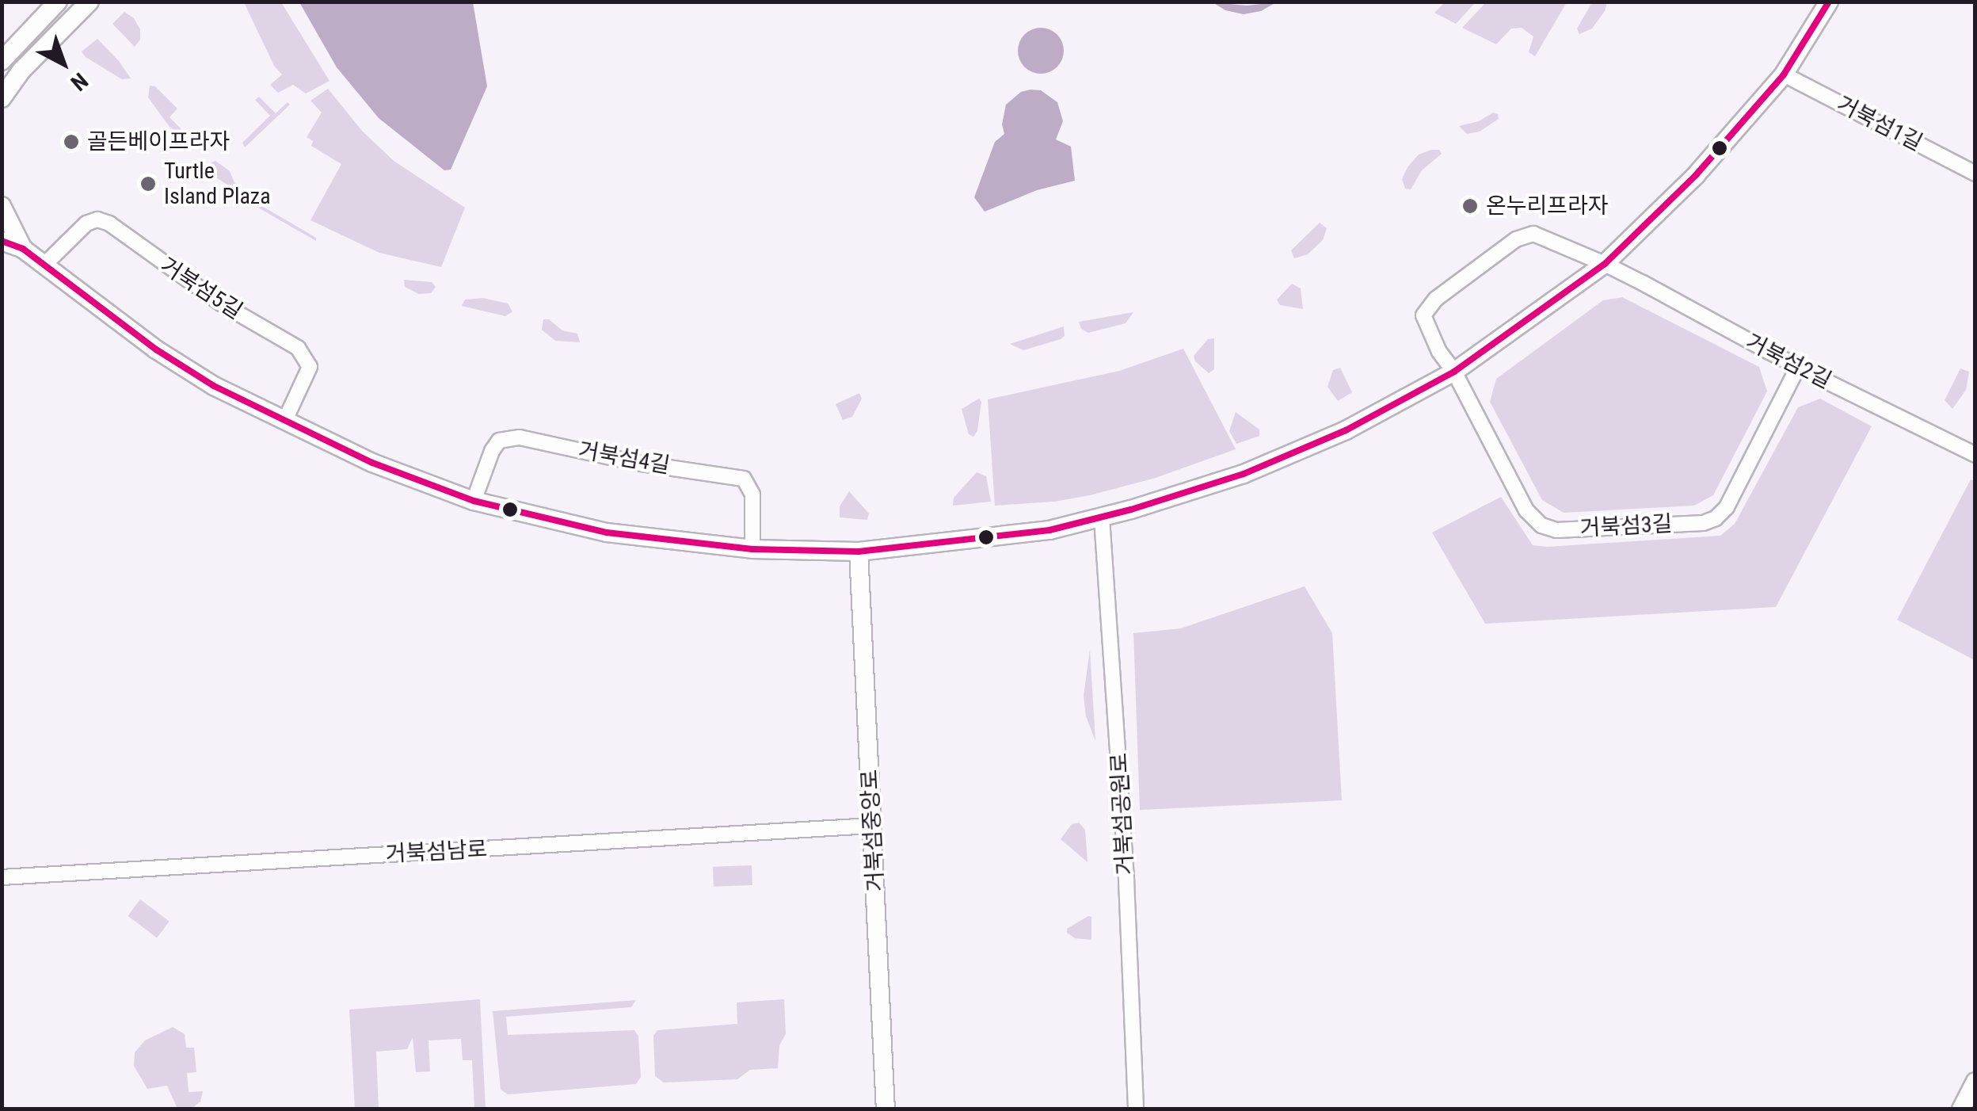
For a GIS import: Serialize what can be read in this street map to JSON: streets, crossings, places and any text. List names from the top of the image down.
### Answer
{
  "streets": {
    "street": [
      "거북섬1길",
      "거북섬5길",
      "거북섬2길",
      "거북섬4길",
      "거북섬3길",
      "거북섬공원로",
      "거북섬중앙로",
      "거북섬남로"
    ]
  },
  "crossings": [
    ["거북섬2길", "거북섬3길"],
    ["거북섬중앙로", "거북섬남로"]
  ],
  "places": ["골든베이프라자", "Turtle Island Plaza", "온누리프라자"],
  "north": "bottom right"
}
